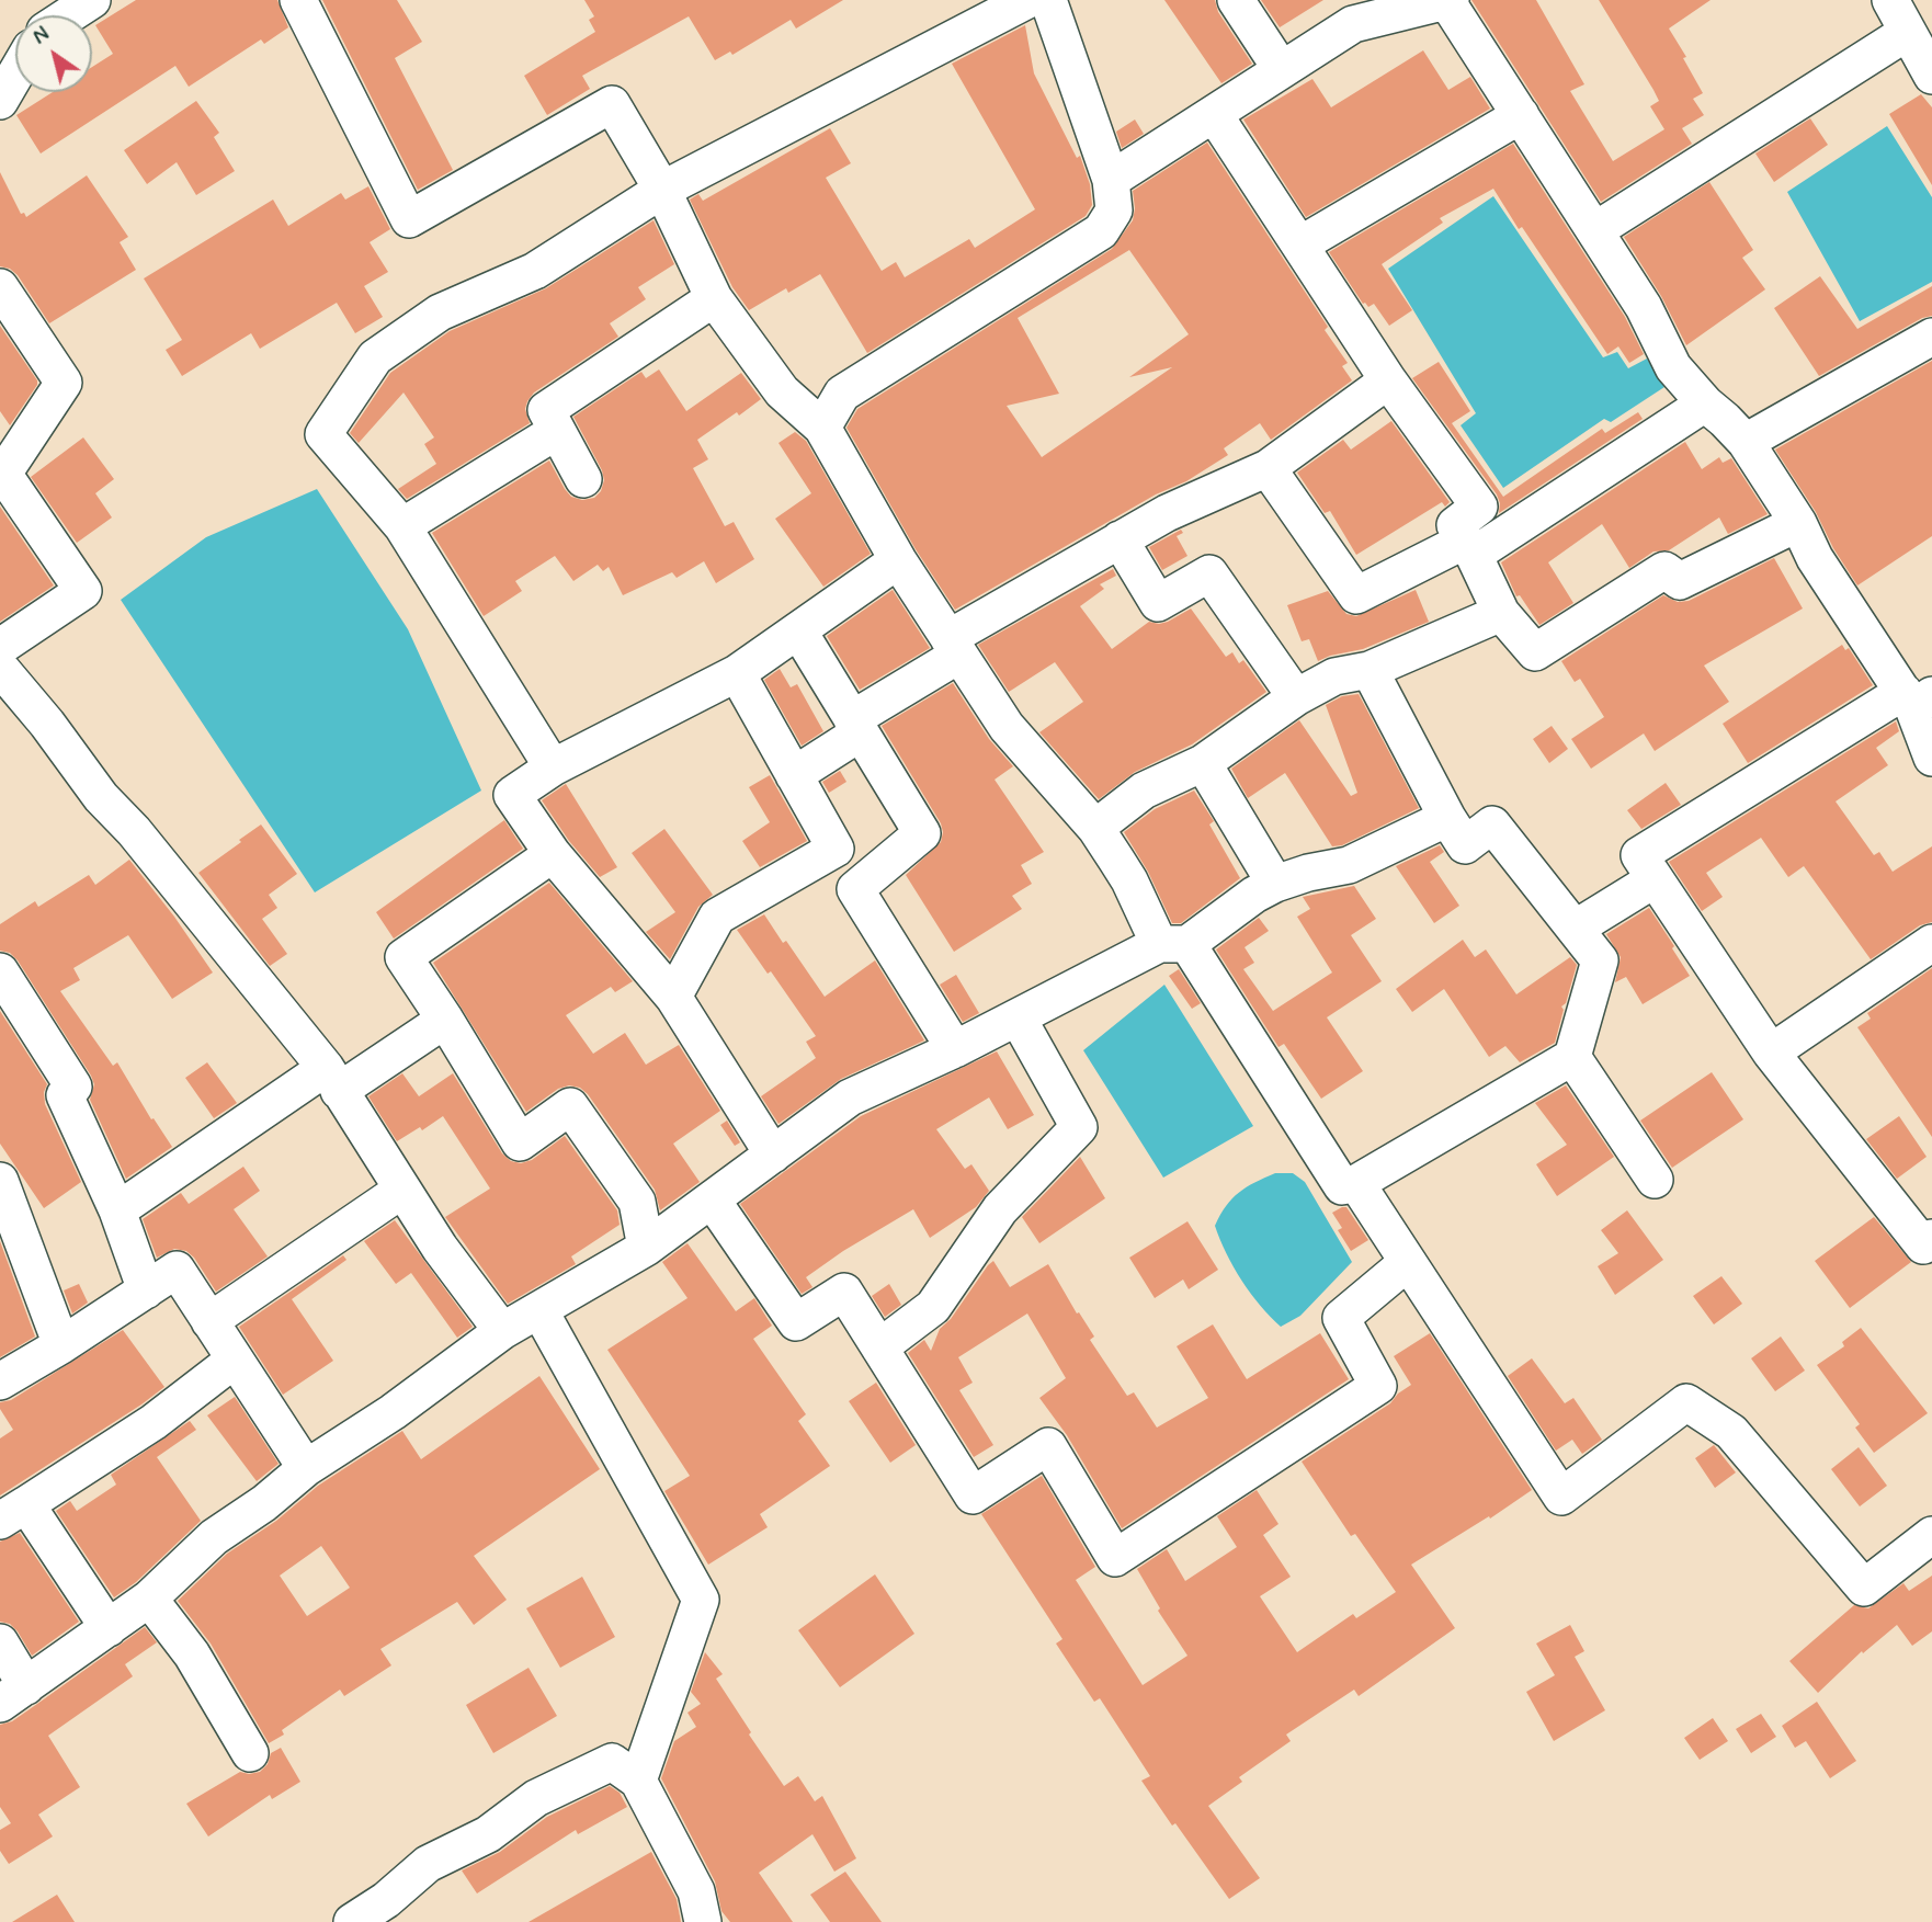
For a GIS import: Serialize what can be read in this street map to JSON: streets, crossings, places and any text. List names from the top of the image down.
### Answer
{
  "north": "top left"
}
